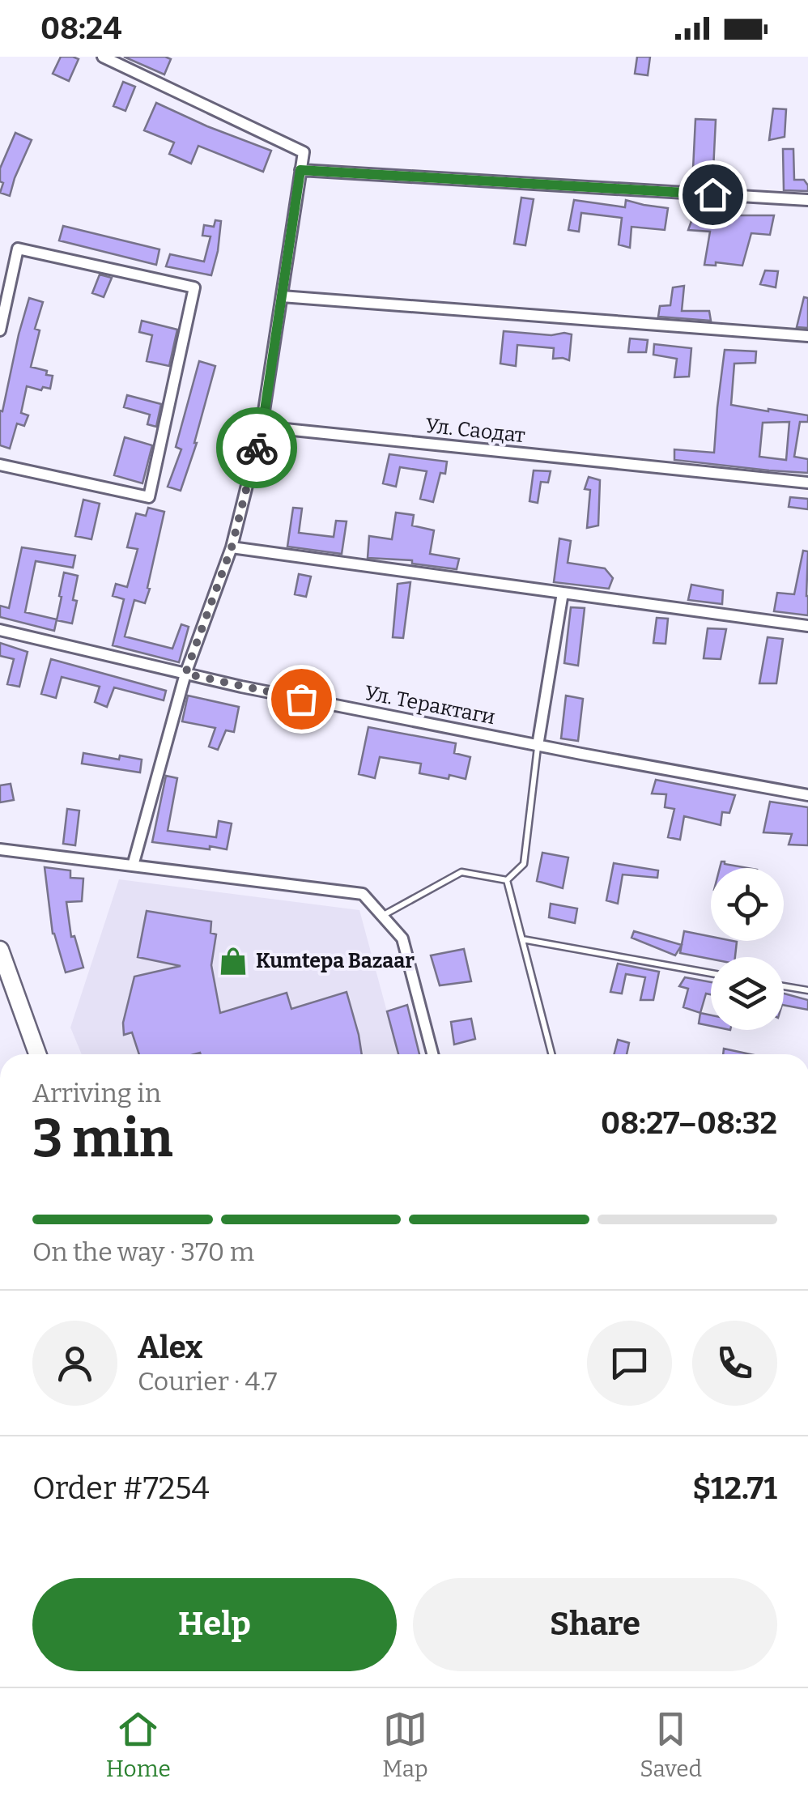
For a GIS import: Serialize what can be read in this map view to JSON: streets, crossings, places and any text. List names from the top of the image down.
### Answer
{
  "streets": {
    "street": ["Ул. Саодат", "Ул. Терактаги"]
  },
  "places": {
    "shop": ["Kumtepa Bazaar"]
  },
  "page": {
    "status": "08:24",
    "heading": ["3 min", "Arriving in", "08:27–08:32"],
    "panel": [
      "Alex",
      "Courier · 4.7",
      "Order #7254",
      "$12.71"
    ],
    "bar": "On the way · 370 m",
    "buttons": ["Help", "Share"],
    "tabs": ["Home", "Map", "Saved"]
  }
}
